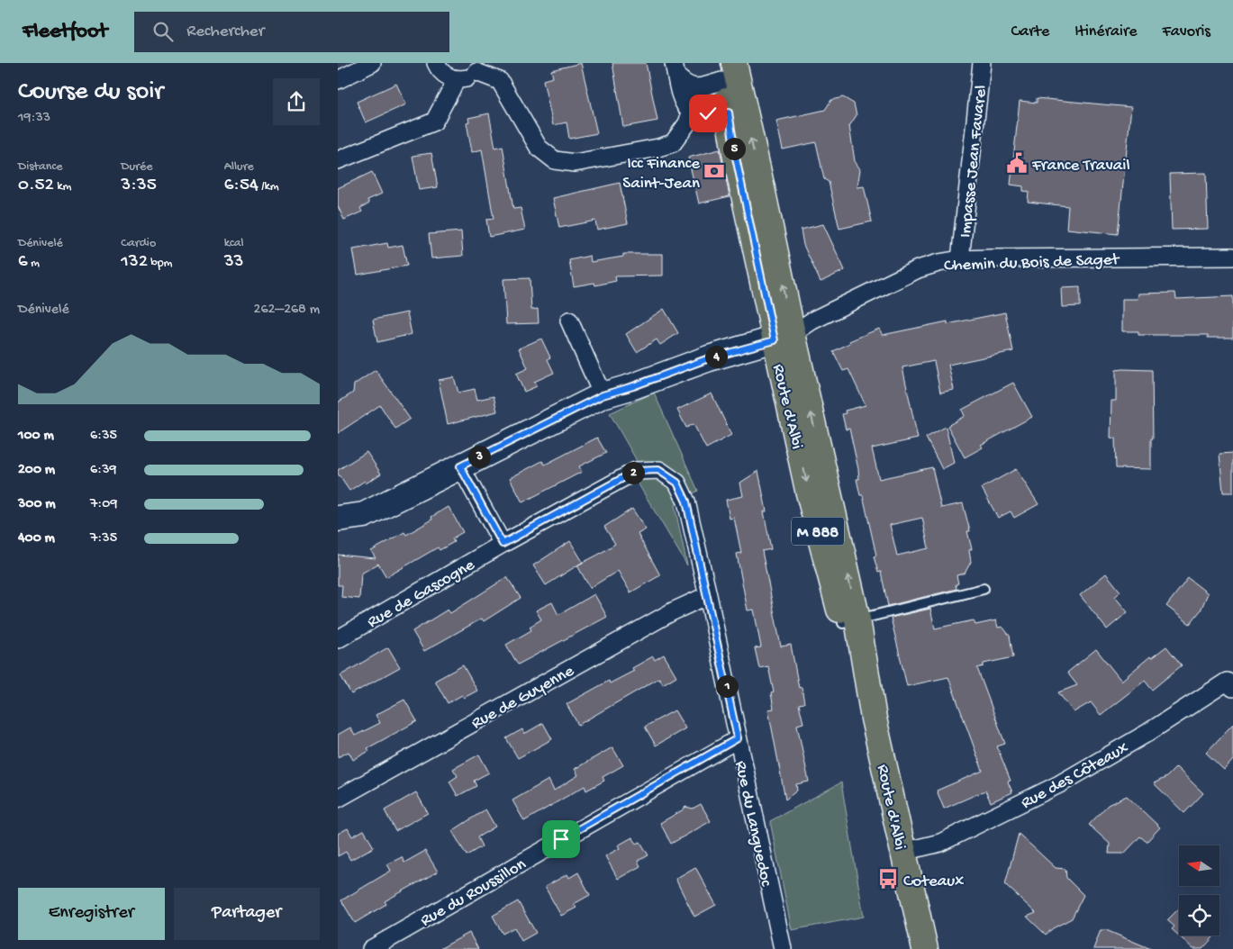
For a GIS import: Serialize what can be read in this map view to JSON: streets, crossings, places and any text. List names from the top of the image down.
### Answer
{
  "streets": {
    "main road": ["Route d'Albi", "M 888"],
    "street": [
      "Impasse Jean Favarel",
      "Chemin du Bois de Saget",
      "Rue de Gascogne",
      "Rue de Guyenne",
      "Rue des Côteaux",
      "Rue du Languedoc",
      "Rue du Roussillon"
    ]
  },
  "crossings": [
    ["Impasse Jean Favarel", "Chemin du Bois de Saget"],
    ["Chemin du Bois de Saget", "Route d'Albi"],
    ["Route d'Albi", "Rue des Côteaux"],
    ["Rue de Gascogne", "Rue du Languedoc"],
    ["Rue de Guyenne", "Rue du Languedoc"],
    ["Rue du Languedoc", "Rue du Roussillon"]
  ],
  "places": {
    "public building": ["France Travail"],
    "bank": ["Icc Finance Saint-Jean"],
    "bus stop": ["Coteaux"]
  },
  "north": "left",
  "page": {
    "header": "Fleetfoot",
    "search": "Rechercher",
    "nav": ["Carte", "Itinéraire", "Favoris"],
    "heading": ["Course du soir", "19:33"],
    "pins": [
      "5",
      "4",
      "3",
      "2",
      "1"
    ],
    "stats": [
      ["Distance", "0.52 km"],
      ["Durée", "3:35"],
      ["Allure", "6:54 /km"],
      ["Dénivelé", "6 m"],
      ["Cardio", "132 bpm"],
      ["kcal", "33"]
    ],
    "chart": ["Dénivelé", "262–268 m"],
    "list": [
      {
        "name": "100 m",
        "note": "6:35"
      },
      {
        "name": "200 m",
        "note": "6:39"
      },
      {
        "name": "300 m",
        "note": "7:09"
      },
      {
        "name": "400 m",
        "note": "7:35"
      }
    ],
    "buttons": ["Enregistrer", "Partager"]
  }
}
